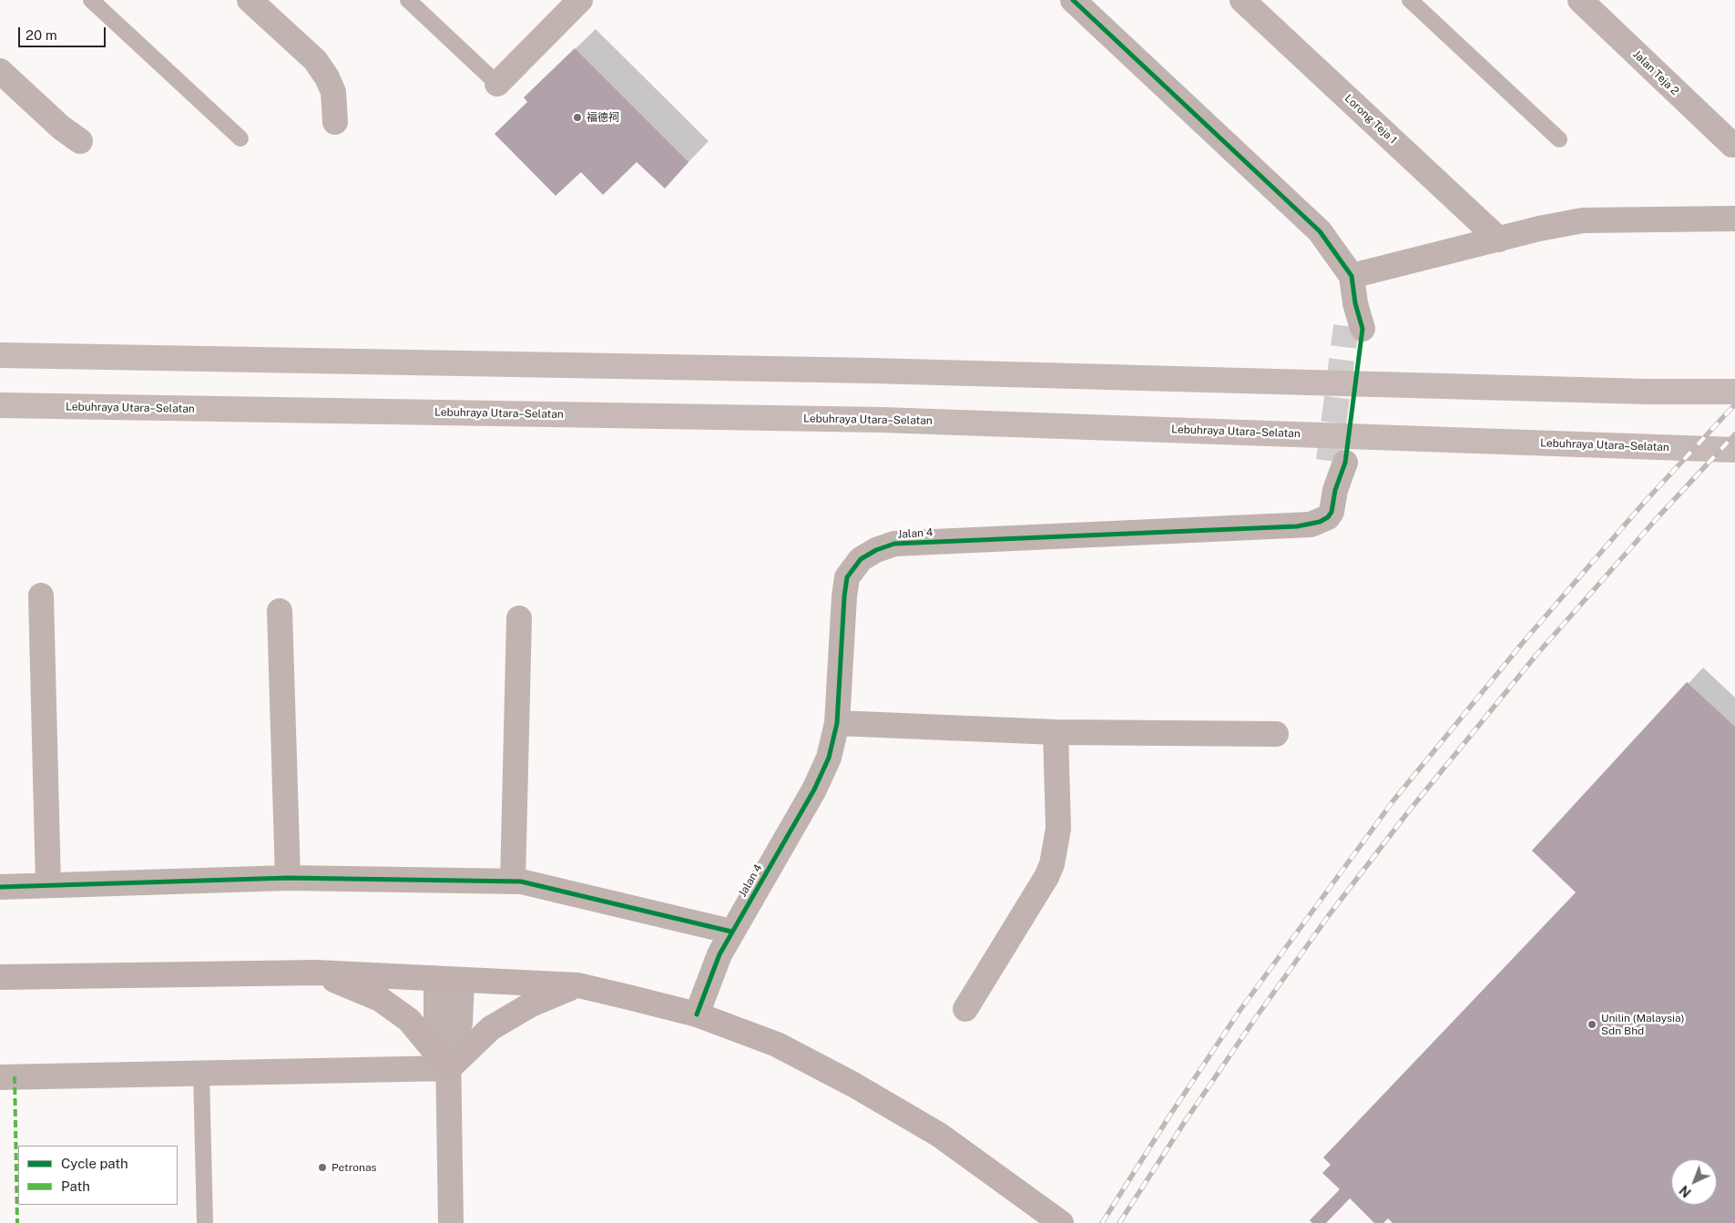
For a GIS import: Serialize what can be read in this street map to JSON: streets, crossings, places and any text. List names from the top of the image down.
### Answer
{
  "streets": {
    "highway": ["Lebuhraya Utara–Selatan"],
    "street": ["Jalan Teja 2", "Lorong Teja 1", "Jalan 4"]
  },
  "places": ["福德祠", "Unilin (Malaysia) Sdn Bhd", "Petronas"],
  "legend": ["Cycle path", "Path"],
  "scale_bar": "20 m",
  "north": "bottom left"
}
